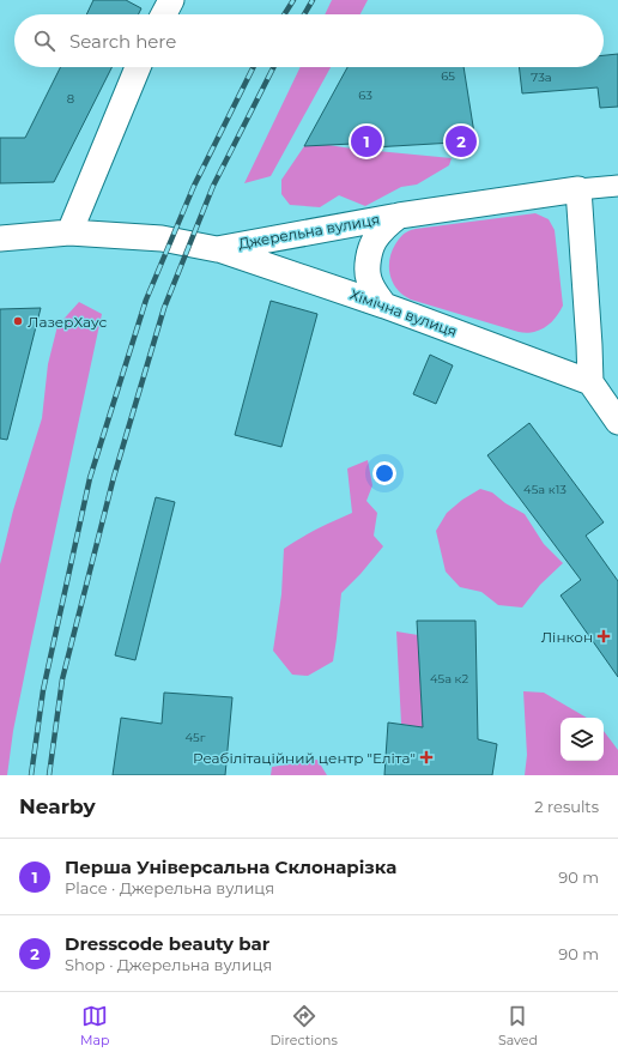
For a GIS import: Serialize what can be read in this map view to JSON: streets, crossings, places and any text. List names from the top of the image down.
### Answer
{
  "streets": {
    "street": ["Джерельна вулиця", "Хімічна вулиця"]
  },
  "crossings": [
    ["Джерельна вулиця", "Хімічна вулиця"]
  ],
  "places": {
    "other": ["ЛазерХаус"],
    "health": ["Лінкон", "Реабілітаційний центр \"Еліта\""]
  },
  "house_numbers": [
    "65",
    "73а",
    "63",
    "8",
    "45а к13",
    "45а к2",
    "45г"
  ],
  "page": {
    "search": "Search here",
    "pins": ["1", "2"],
    "heading": ["Nearby", "2 results"],
    "list": [
      {
        "mark": "1",
        "name": "Перша Універсальна Склонарізка",
        "note": "Place · Джерельна вулиця",
        "value": "90 m"
      },
      {
        "mark": "2",
        "name": "Dresscode beauty bar",
        "note": "Shop · Джерельна вулиця",
        "value": "90 m"
      }
    ],
    "nav": ["Map", "Directions", "Saved"]
  }
}
